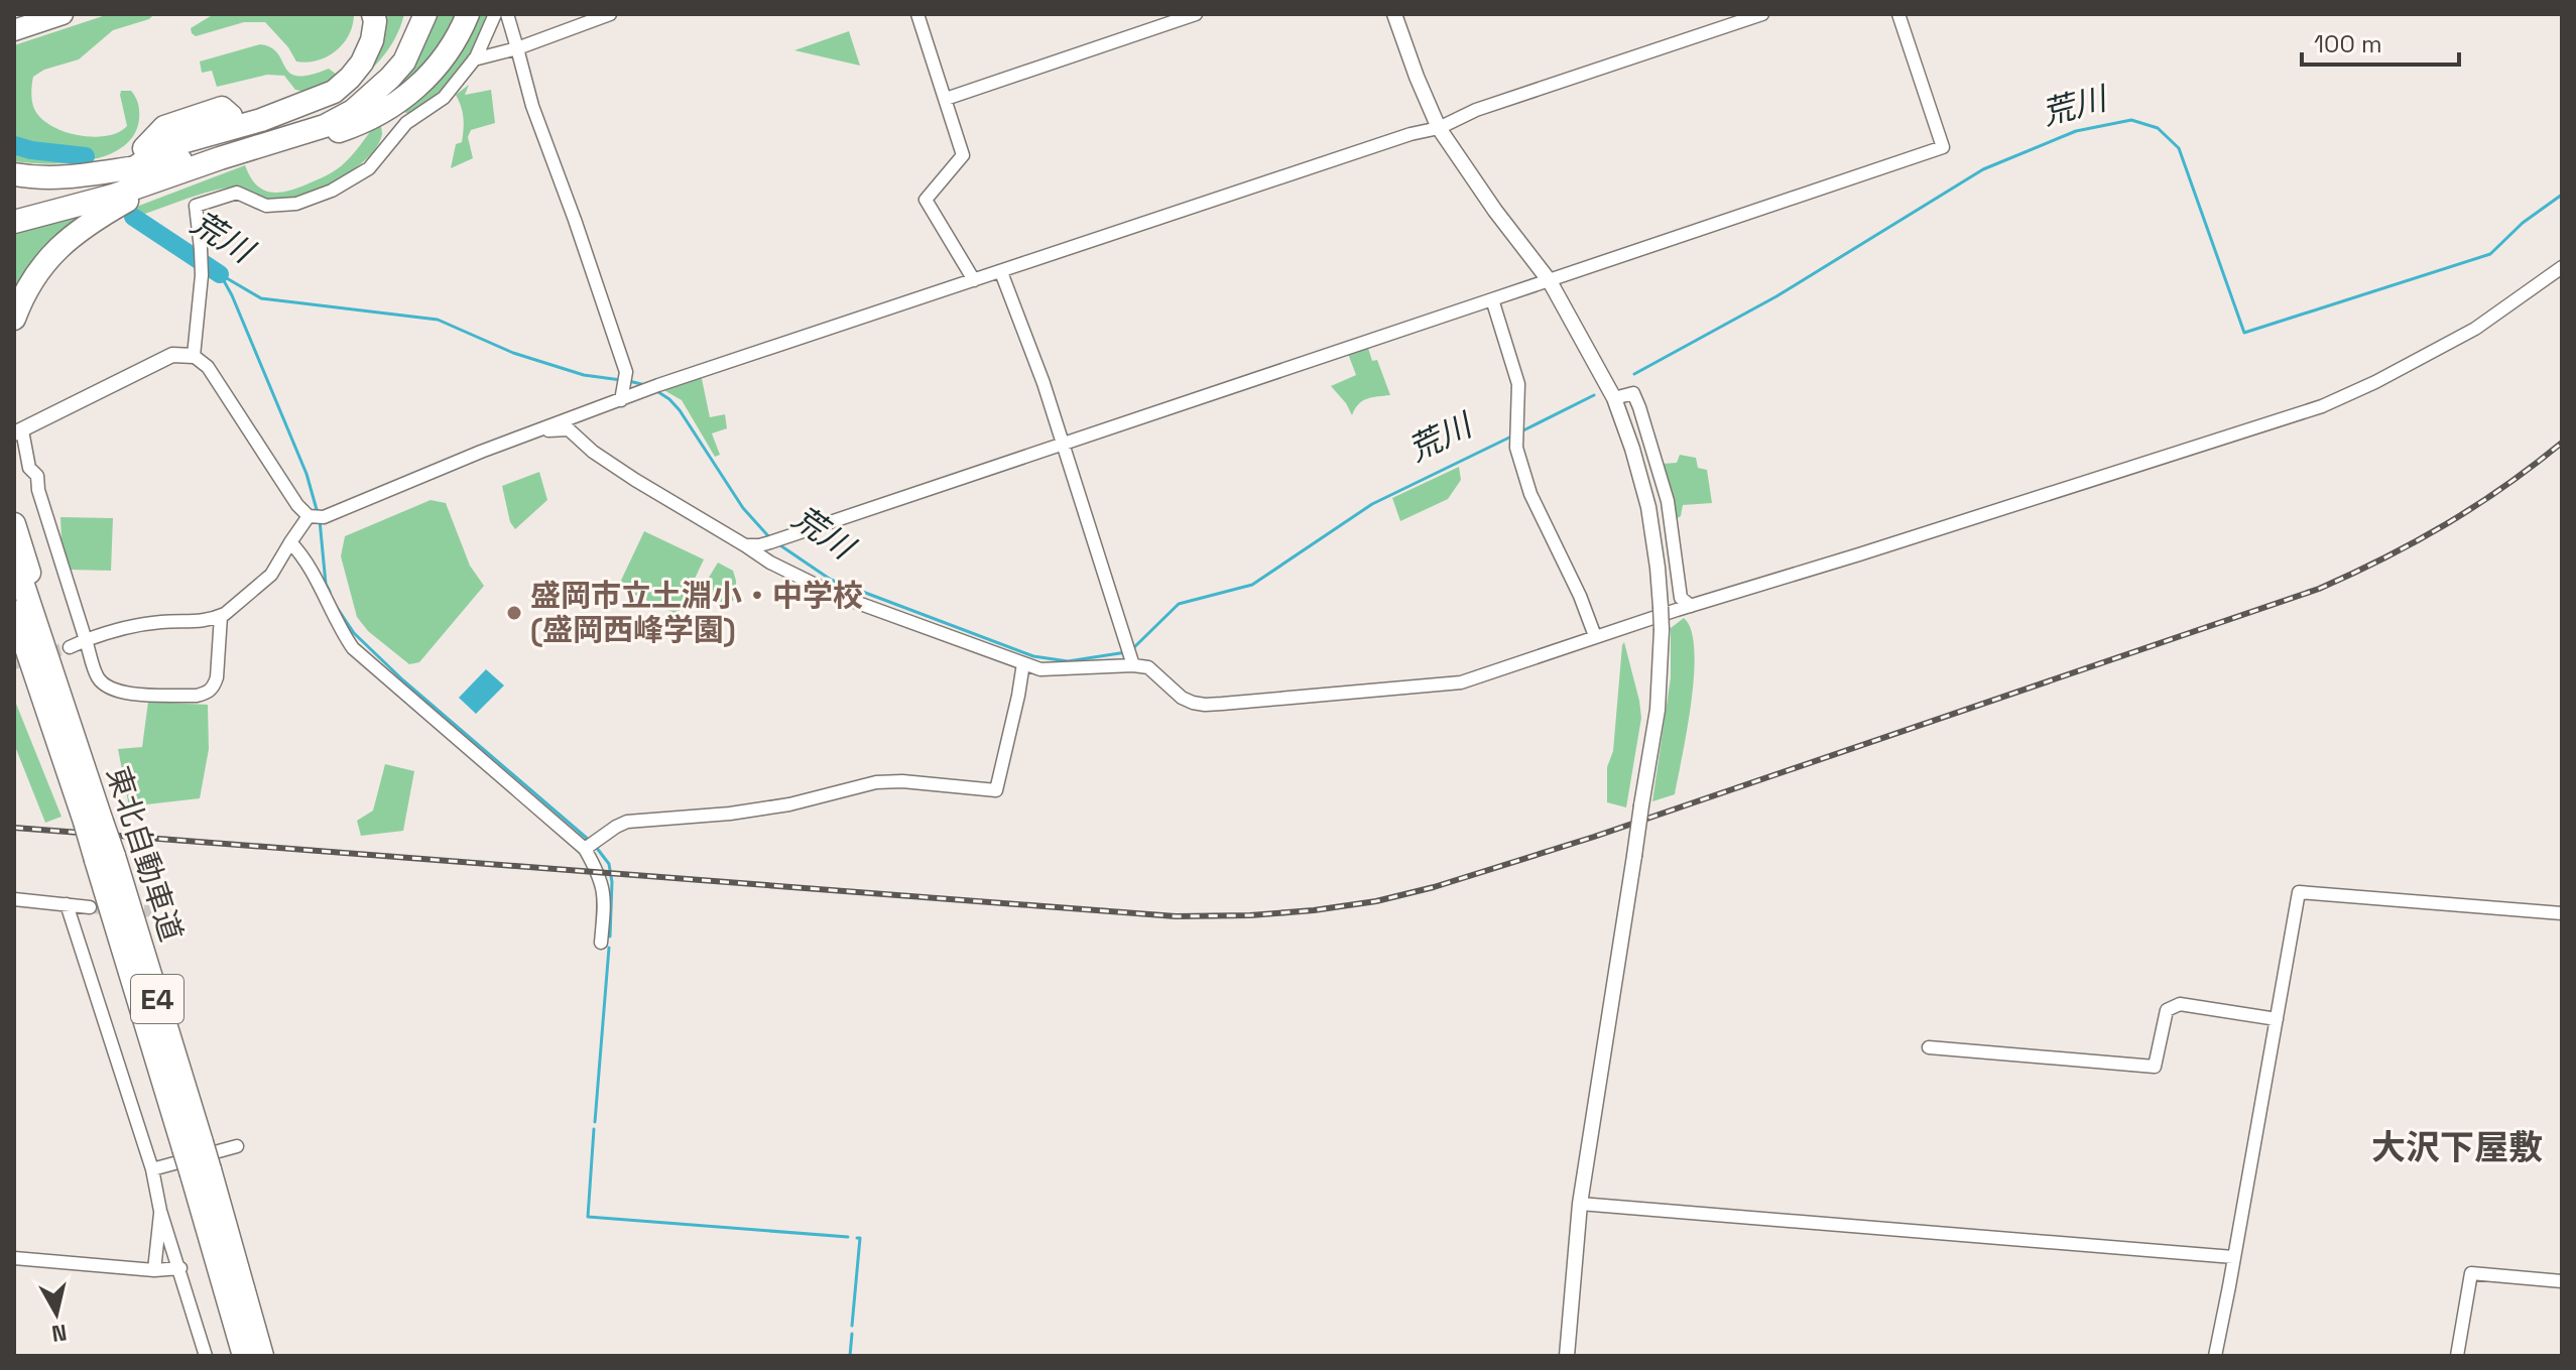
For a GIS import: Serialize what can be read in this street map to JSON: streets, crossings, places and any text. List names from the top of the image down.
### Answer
{
  "streets": {
    "highway": ["東北自動車道", "E4"]
  },
  "districts": ["大沢下屋敷"],
  "water": ["荒川"],
  "places": ["盛岡市立土淵小・中学校 (盛岡西峰学園)"],
  "scale_bar": "100 m",
  "north": "bottom"
}
